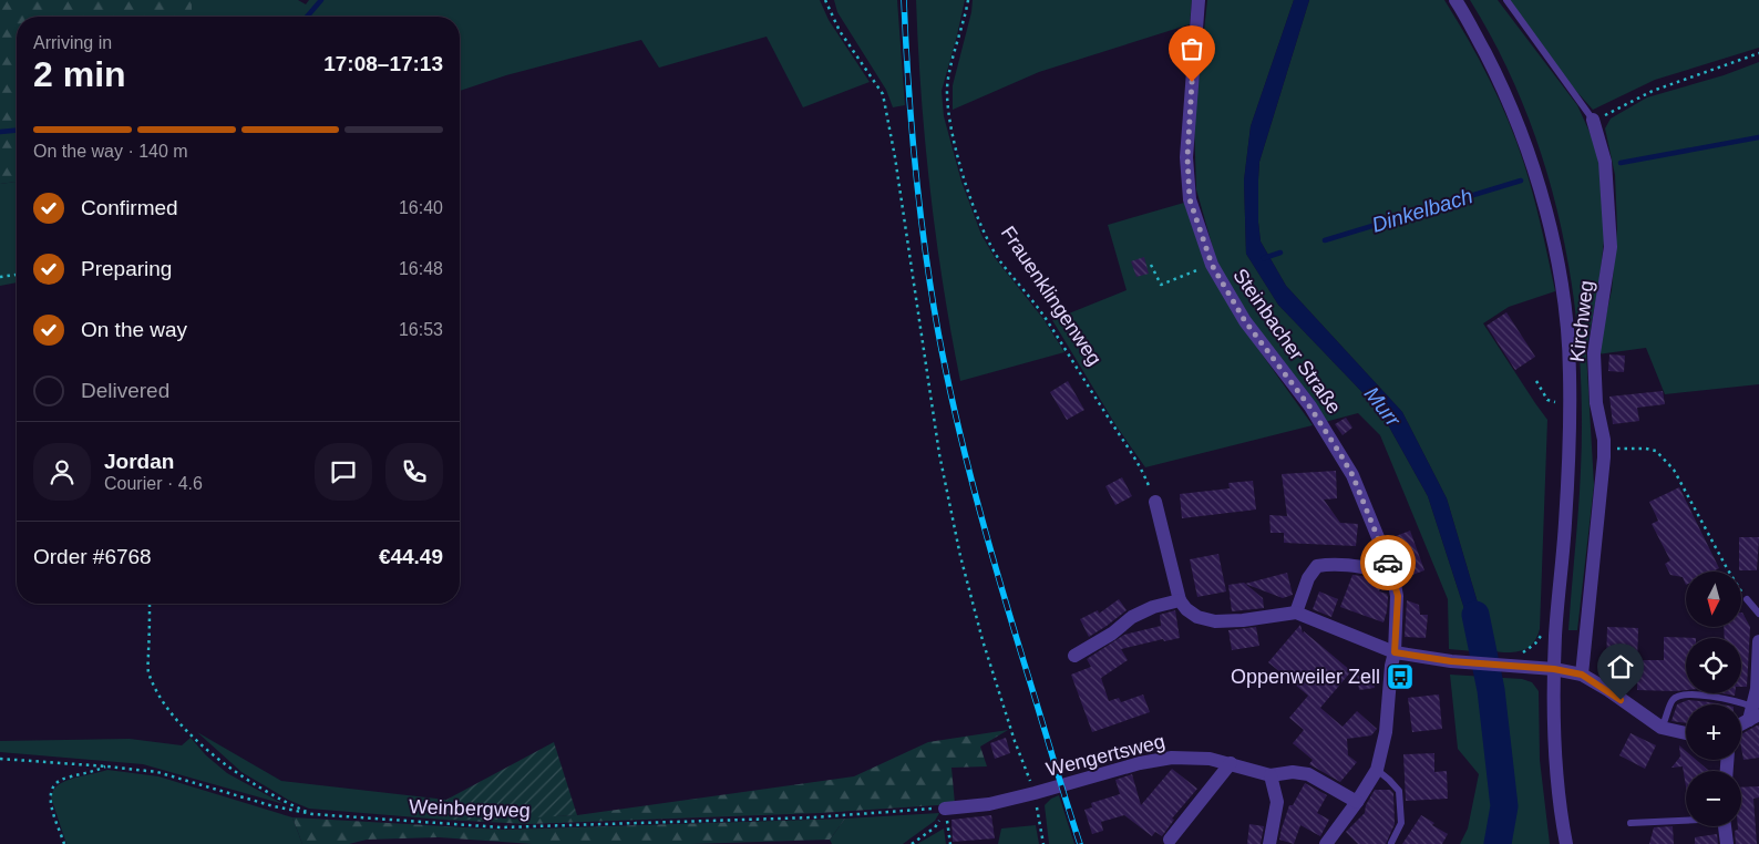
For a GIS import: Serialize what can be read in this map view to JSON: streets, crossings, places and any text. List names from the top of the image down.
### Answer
{
  "streets": {
    "street": ["Kirchweg", "Steinbacher Straße", "Wengertsweg"],
    "path": ["Frauenklingenweg", "Weinbergweg"]
  },
  "crossings": [
    ["Wengertsweg", "Weinbergweg"]
  ],
  "water": ["Dinkelbach", "Murr"],
  "places": {
    "bus stop": ["Oppenweiler Zell"]
  },
  "north": "bottom",
  "page": {
    "heading": ["2 min", "Arriving in", "17:08–17:13"],
    "panel": [
      "Jordan",
      "Courier · 4.6",
      "Order #6768",
      "€44.49"
    ],
    "bar": "On the way · 140 m",
    "list": [
      ["Confirmed", "16:40"],
      ["Preparing", "16:48"],
      ["On the way", "16:53"],
      "Delivered"
    ],
    "map_buttons": ["+", "−"]
  }
}
